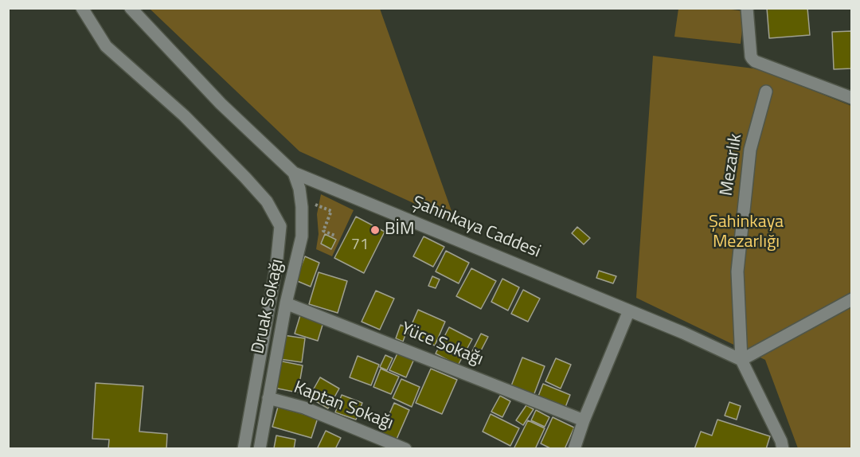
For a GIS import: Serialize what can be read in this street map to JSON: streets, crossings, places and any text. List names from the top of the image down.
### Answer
{
  "streets": {
    "street": [
      "Mezarlık",
      "Şahinkaya Caddesi",
      "Druak Sokağı",
      "Yüce Sokağı",
      "Kaptan Sokağı"
    ]
  },
  "crossings": [
    ["Mezarlık", "Şahinkaya Caddesi"],
    ["Şahinkaya Caddesi", "Druak Sokağı"],
    ["Druak Sokağı", "Yüce Sokağı"],
    ["Druak Sokağı", "Kaptan Sokağı"]
  ],
  "parks": ["Şahinkaya Mezarlığı"],
  "places": ["BİM"],
  "house_numbers": ["71"]
}
